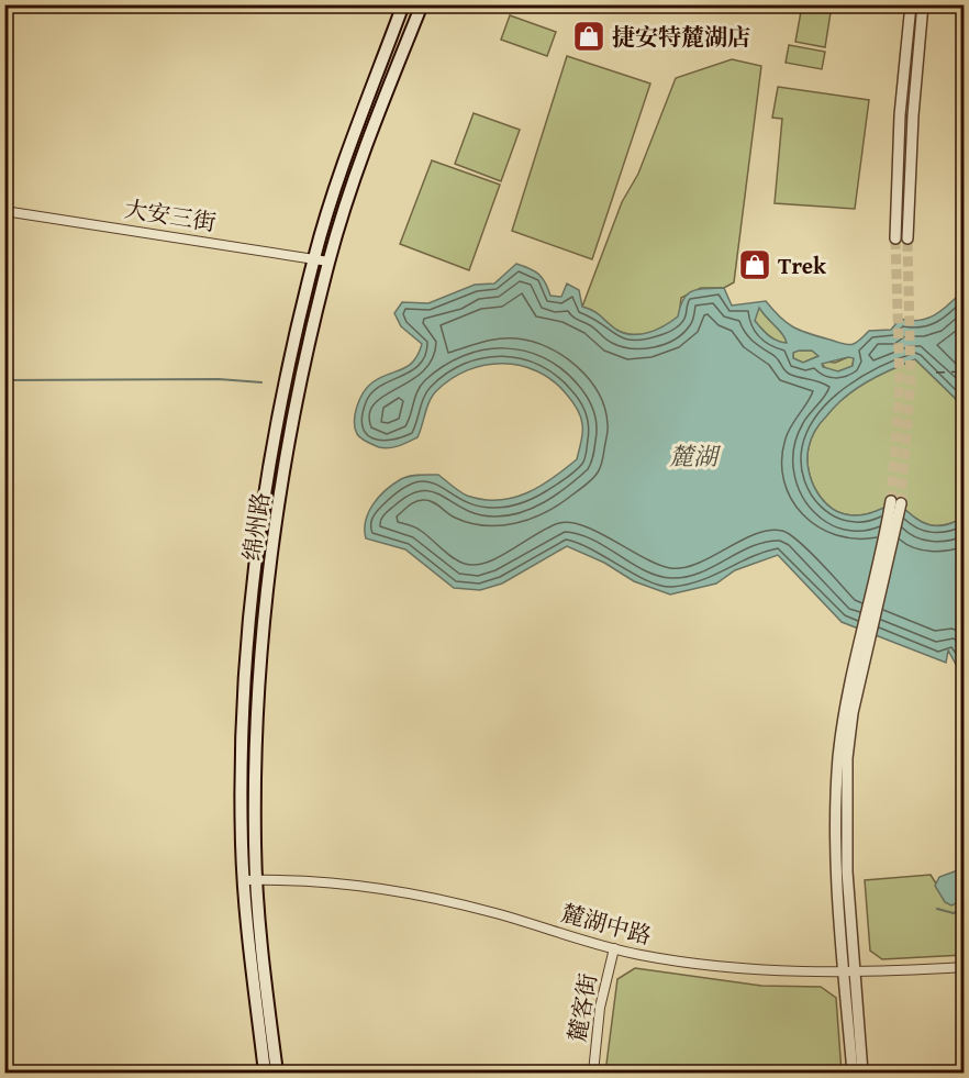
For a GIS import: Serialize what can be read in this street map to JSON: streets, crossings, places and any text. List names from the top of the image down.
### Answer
{
  "streets": {
    "main road": ["绵州路"],
    "street": ["大安三街", "麓湖中路", "麓客街"]
  },
  "crossings": [
    ["大安三街", "绵州路"],
    ["绵州路", "麓湖中路"],
    ["麓湖中路", "麓客街"]
  ],
  "water": ["麓湖"],
  "places": {
    "shop": ["捷安特麓湖店", "Trek"]
  }
}
